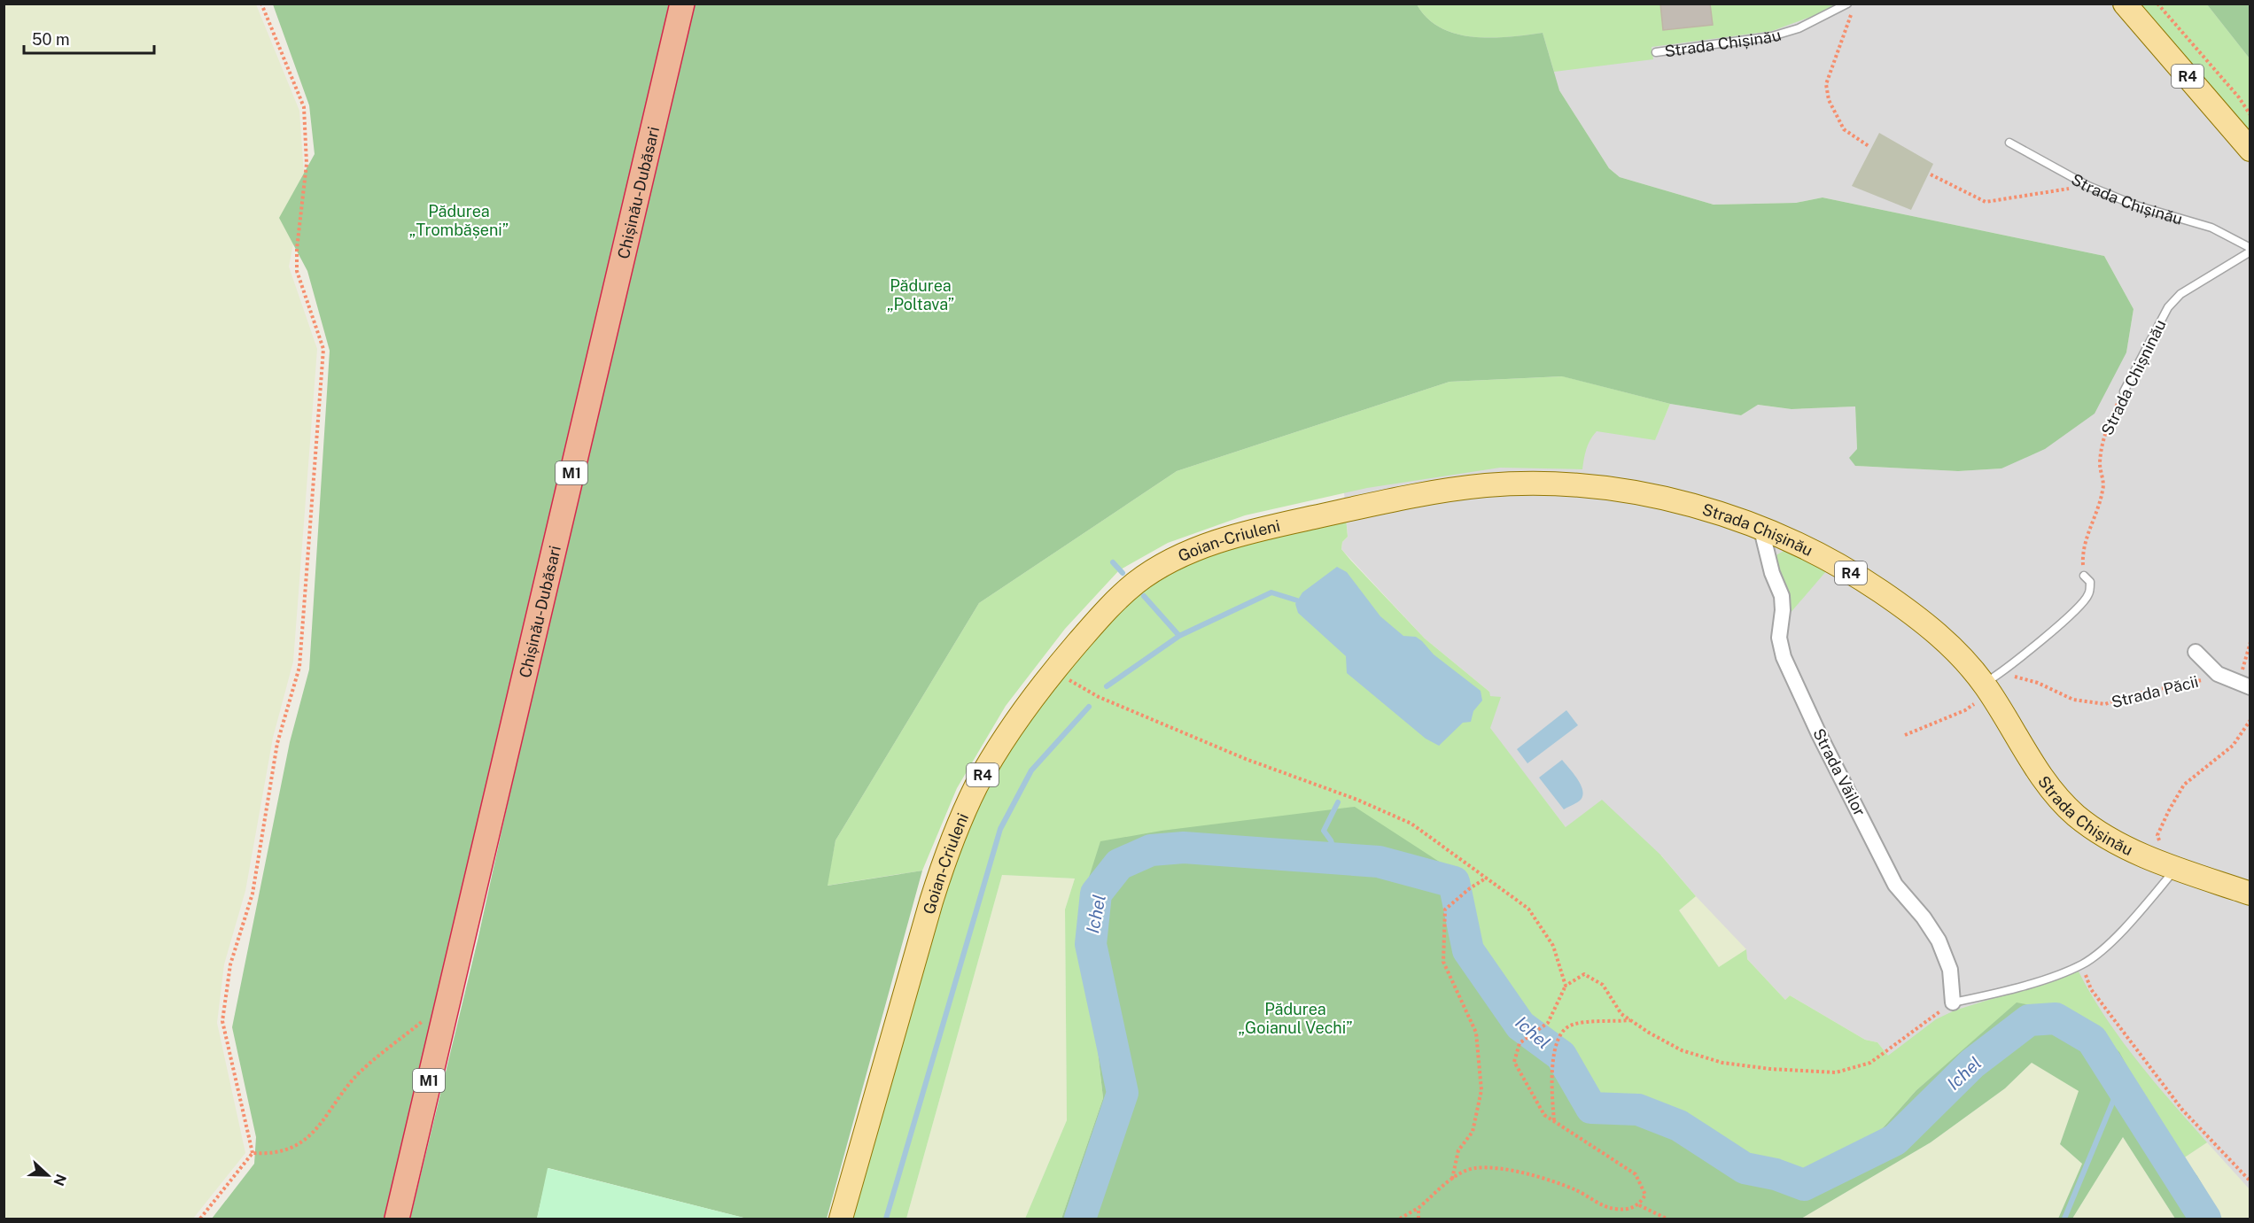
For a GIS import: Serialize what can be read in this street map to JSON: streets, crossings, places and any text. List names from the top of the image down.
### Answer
{
  "streets": {
    "highway": ["Chișinău-Dubăsari", "M1"],
    "main road": ["Strada Chișinău", "R4", "Goian-Criuleni"],
    "street": ["Strada Păcii", "Strada Văilor"],
    "lane": ["Strada Chișninău"]
  },
  "crossings": [
    ["Strada Chișinău", "Strada Chișninău"],
    ["Strada Chișinău", "Goian-Criuleni"],
    ["Strada Chișinău", "Strada Păcii"],
    ["Strada Chișinău", "Strada Văilor"]
  ],
  "water": ["Ichel"],
  "parks": ["Pădurea „Trombășeni”", "Pădurea „Poltava”", "Pădurea „Goianul Vechi”"],
  "scale_bar": "50 m",
  "north": "right"
}
